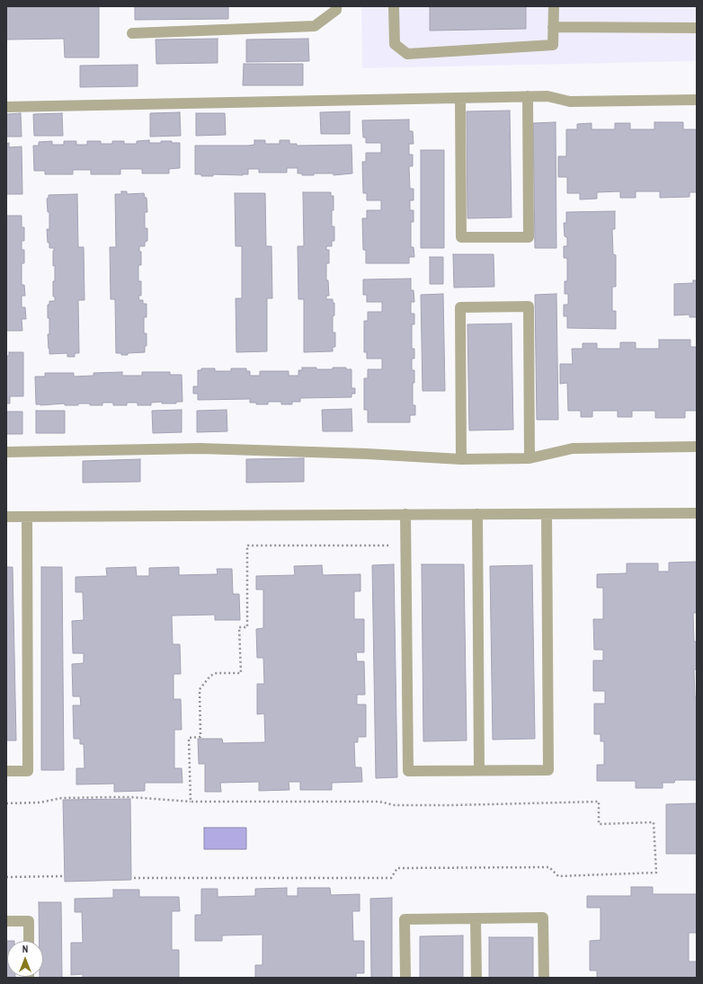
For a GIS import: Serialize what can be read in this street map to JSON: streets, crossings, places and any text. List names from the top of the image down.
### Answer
{
  "north": "top"
}
